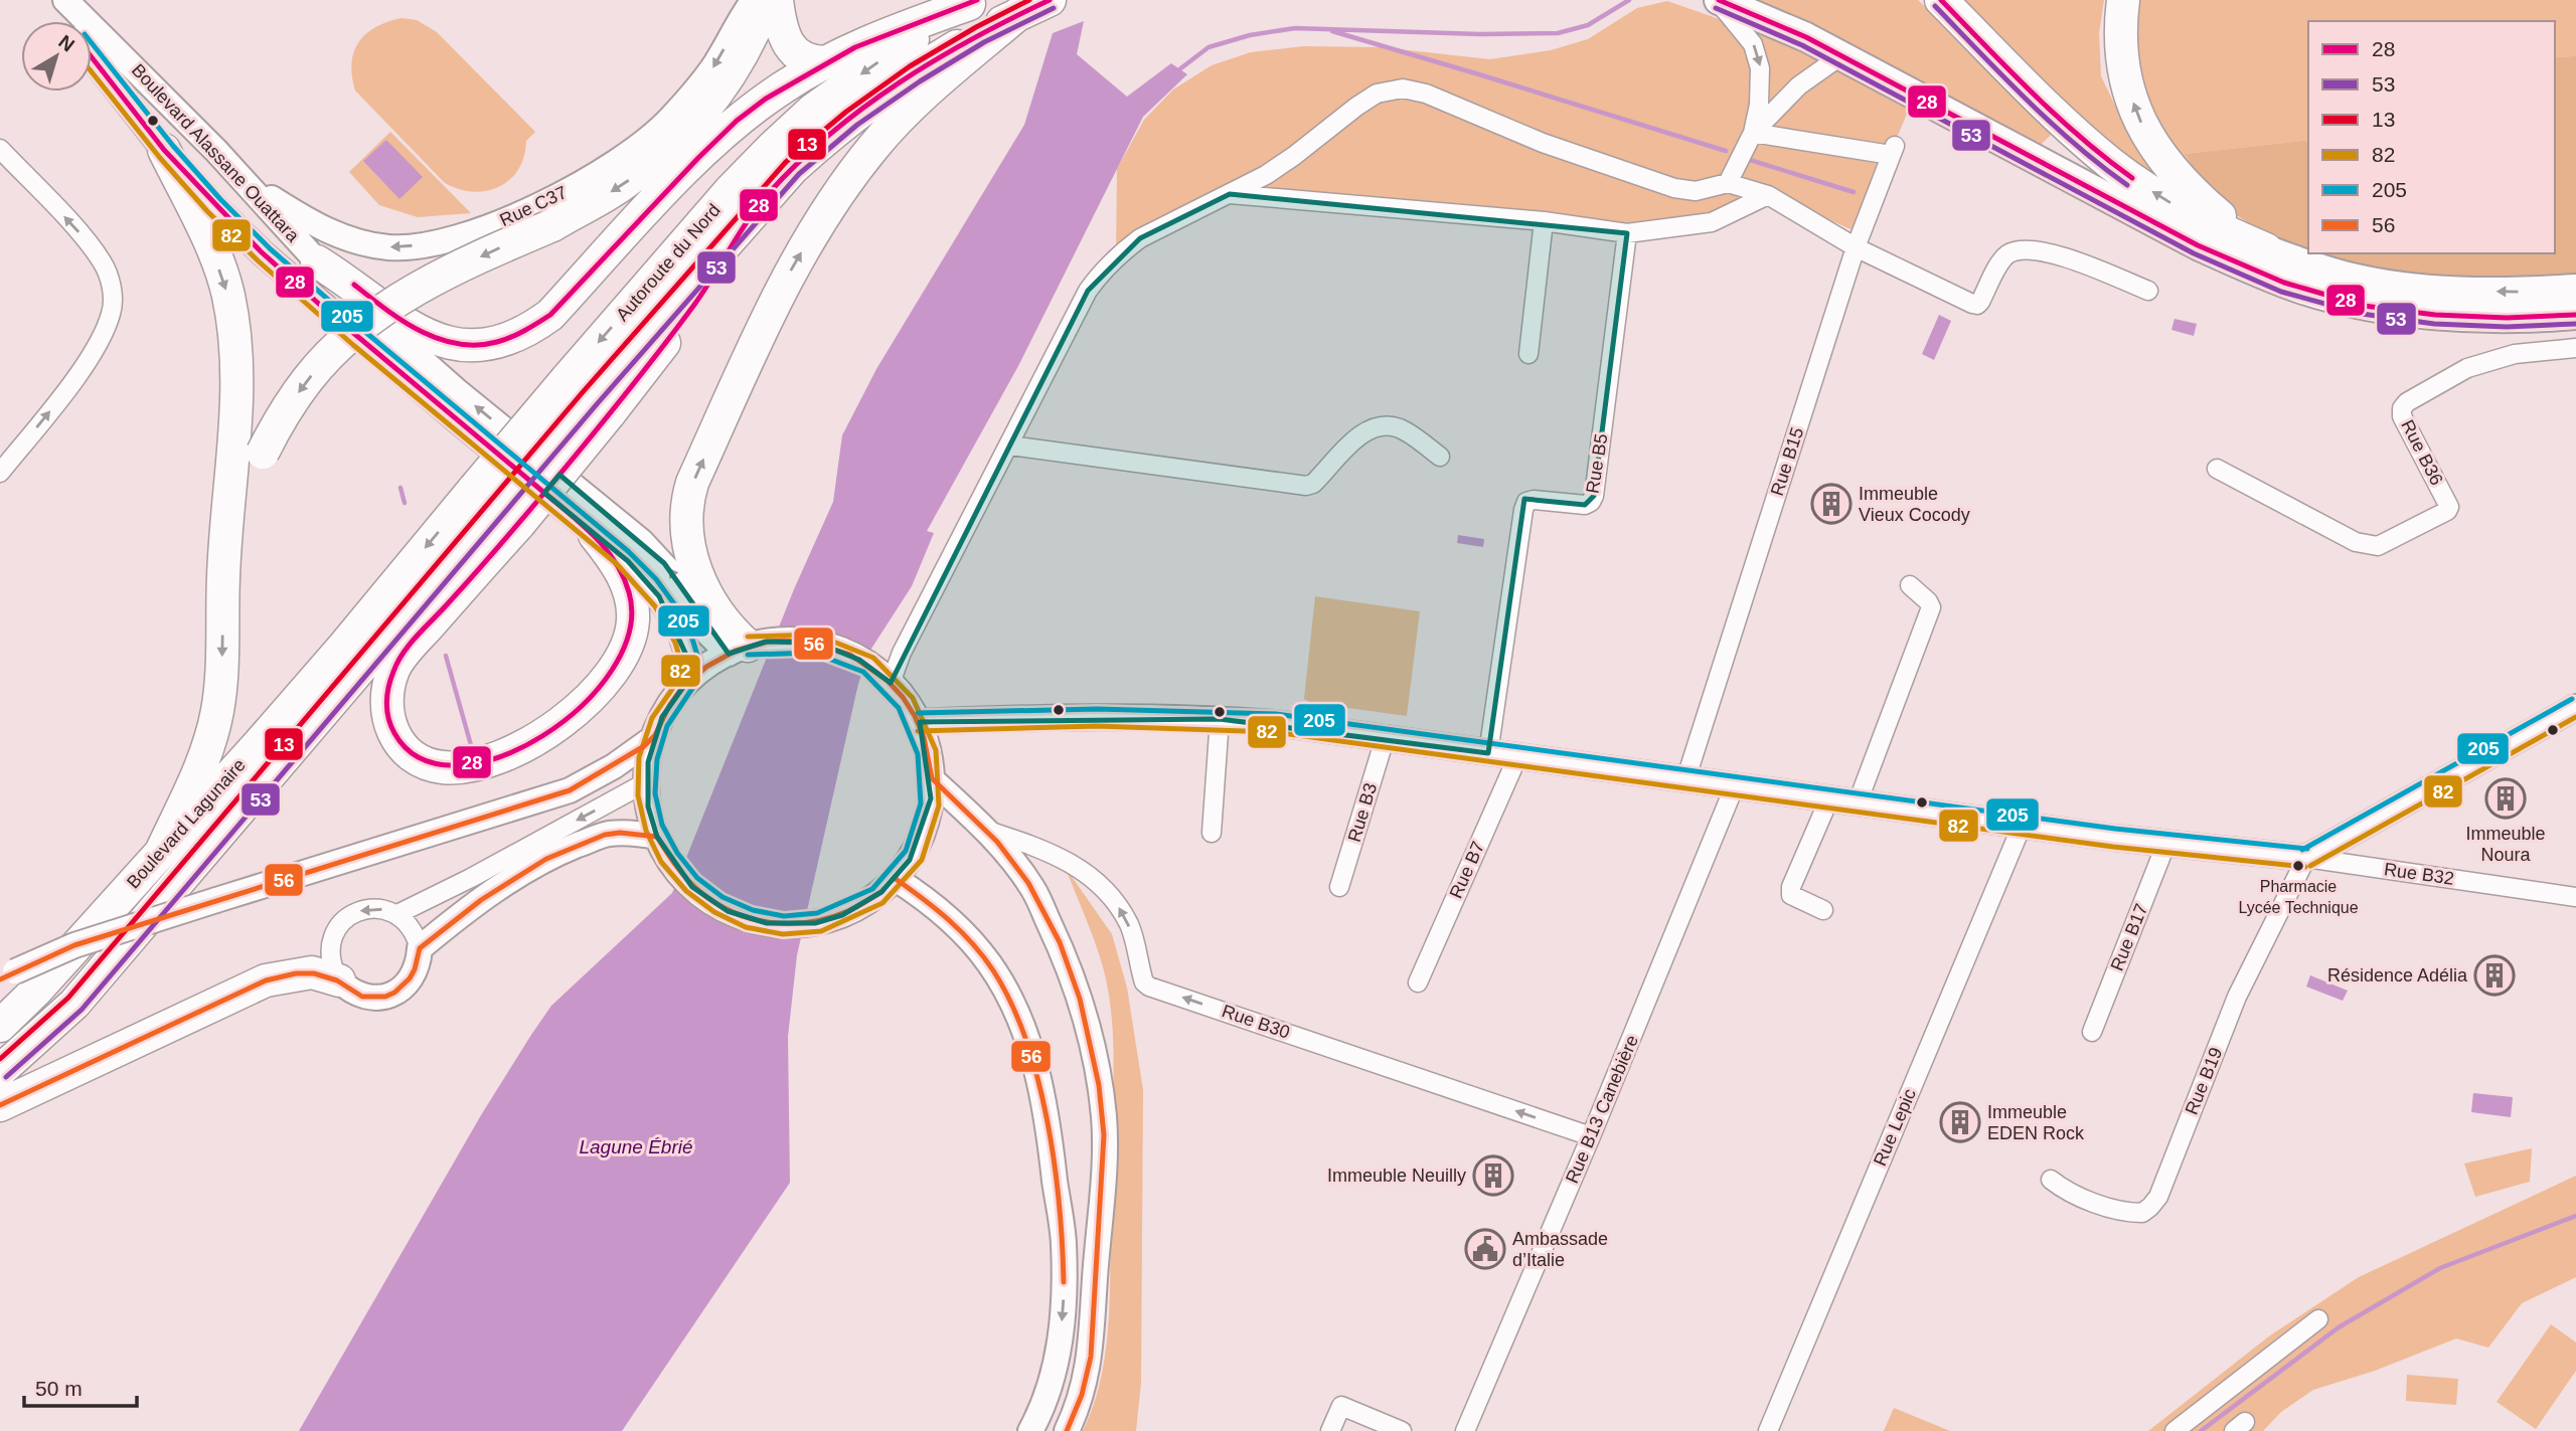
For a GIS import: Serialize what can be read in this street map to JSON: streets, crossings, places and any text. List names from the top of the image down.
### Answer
{
  "streets": {
    "highway": ["Autoroute du Nord", "Boulevard Lagunaire"],
    "main road": ["Boulevard Alassane Ouattara", "Rue C37", "Rue B32"],
    "street": [
      "Rue B36",
      "Rue B15",
      "Rue B5",
      "Rue B3",
      "Rue B7",
      "Rue B17",
      "Rue B30",
      "Rue B19",
      "Rue B13 Canebière",
      "Rue Lepic"
    ]
  },
  "crossings": [
    ["Boulevard Alassane Ouattara", "Rue C37"],
    ["Rue B15", "Rue B32"],
    ["Rue B5", "Rue B32"],
    ["Rue B3", "Rue B32"],
    ["Rue B7", "Rue B32"],
    ["Rue B32", "Rue B17"],
    ["Rue B32", "Rue B19"],
    ["Rue B32", "Rue B13 Canebière"],
    ["Rue B32", "Rue Lepic"],
    ["Rue B30", "Rue B13 Canebière"]
  ],
  "one_way": ["Rue C37", "Rue B30"],
  "water": ["Lagune Ébrié"],
  "places": {
    "building": [
      "Immeuble Vieux Cocody",
      "Immeuble Noura",
      "Résidence Adélia",
      "Immeuble EDEN Rock",
      "Immeuble Neuilly"
    ],
    "other": ["Pharmacie Lycée Technique"],
    "public building": ["Ambassade d’Italie"]
  },
  "lines": [
    "transit line 28",
    "transit line 13",
    "transit line 53",
    "transit line 205",
    "transit line 82",
    "transit line 56"
  ],
  "legend": [
    "28",
    "53",
    "13",
    "82",
    "205",
    "56"
  ],
  "scale_bar": "50 m",
  "north": "top right"
}
